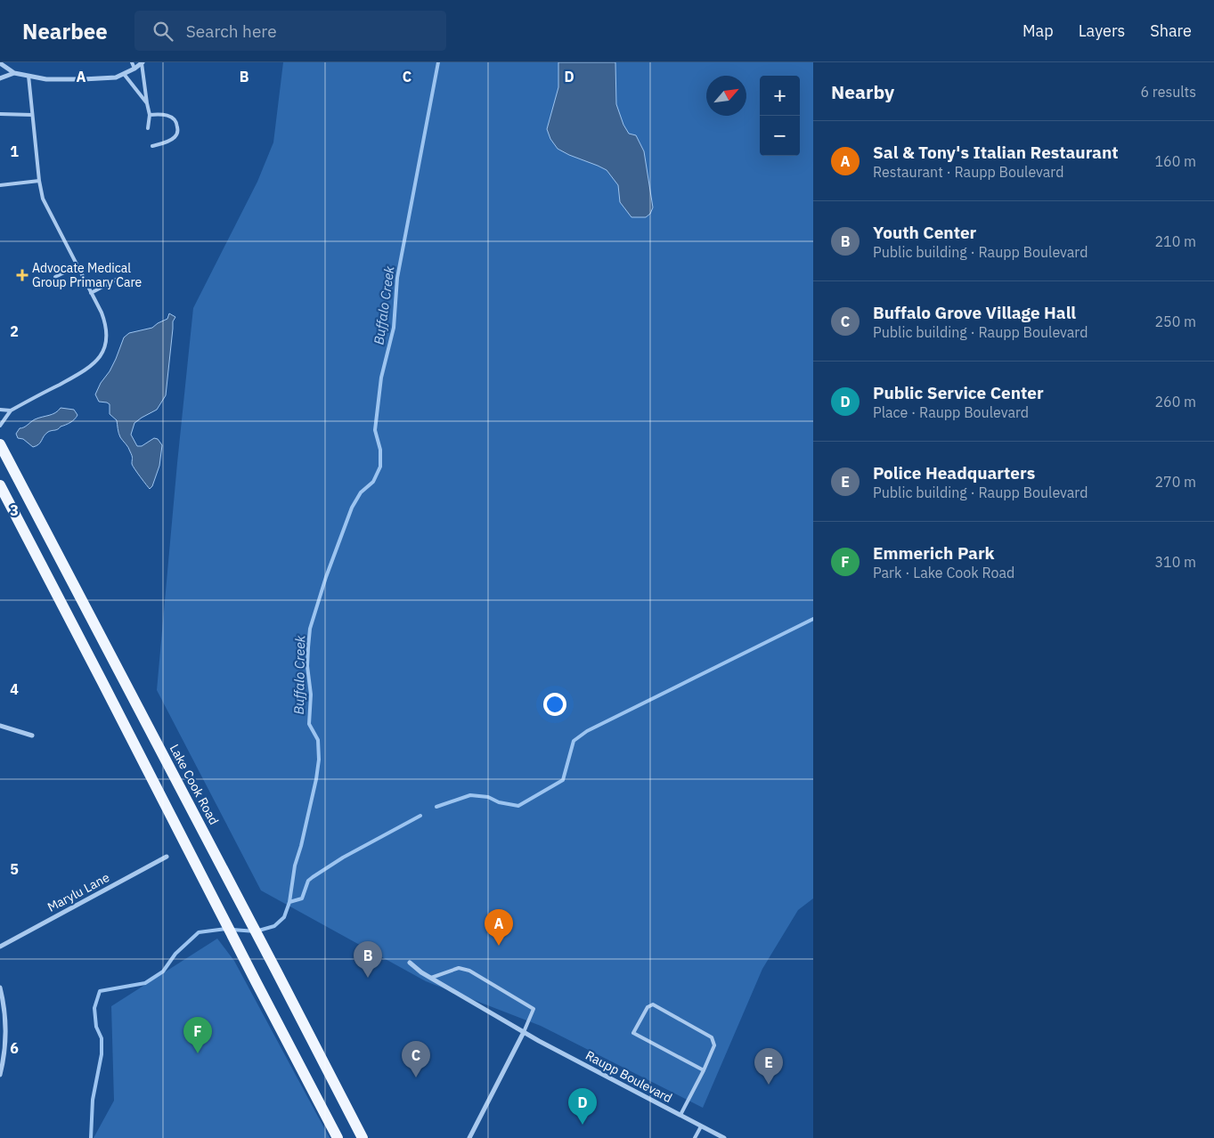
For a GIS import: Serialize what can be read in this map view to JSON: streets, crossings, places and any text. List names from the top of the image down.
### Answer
{
  "streets": {
    "main road": ["Lake Cook Road"],
    "street": ["Marylu Lane", "Raupp Boulevard"]
  },
  "water": ["Buffalo Creek"],
  "places": {
    "health": ["Advocate Medical Group Primary Care"]
  },
  "north": "top right",
  "page": {
    "header": "Nearbee",
    "search": "Search here",
    "nav": ["Map", "Layers", "Share"],
    "heading": ["Nearby", "6 results"],
    "map_buttons": ["+", "−"],
    "list": [
      {
        "mark": "A",
        "name": "Sal & Tony's Italian Restaurant",
        "note": "Restaurant · Raupp Boulevard",
        "value": "160 m"
      },
      {
        "mark": "B",
        "name": "Youth Center",
        "note": "Public building · Raupp Boulevard",
        "value": "210 m"
      },
      {
        "mark": "C",
        "name": "Buffalo Grove Village Hall",
        "note": "Public building · Raupp Boulevard",
        "value": "250 m"
      },
      {
        "mark": "D",
        "name": "Public Service Center",
        "note": "Place · Raupp Boulevard",
        "value": "260 m"
      },
      {
        "mark": "E",
        "name": "Police Headquarters",
        "note": "Public building · Raupp Boulevard",
        "value": "270 m"
      },
      {
        "mark": "F",
        "name": "Emmerich Park",
        "note": "Park · Lake Cook Road",
        "value": "310 m"
      }
    ],
    "pins": [
      "A",
      "B",
      "F",
      "C",
      "E",
      "D"
    ]
  },
  "grid": {
    "columns": [
      "A",
      "B",
      "C",
      "D"
    ],
    "rows": [
      "1",
      "2",
      "3",
      "4",
      "5",
      "6"
    ]
  }
}
